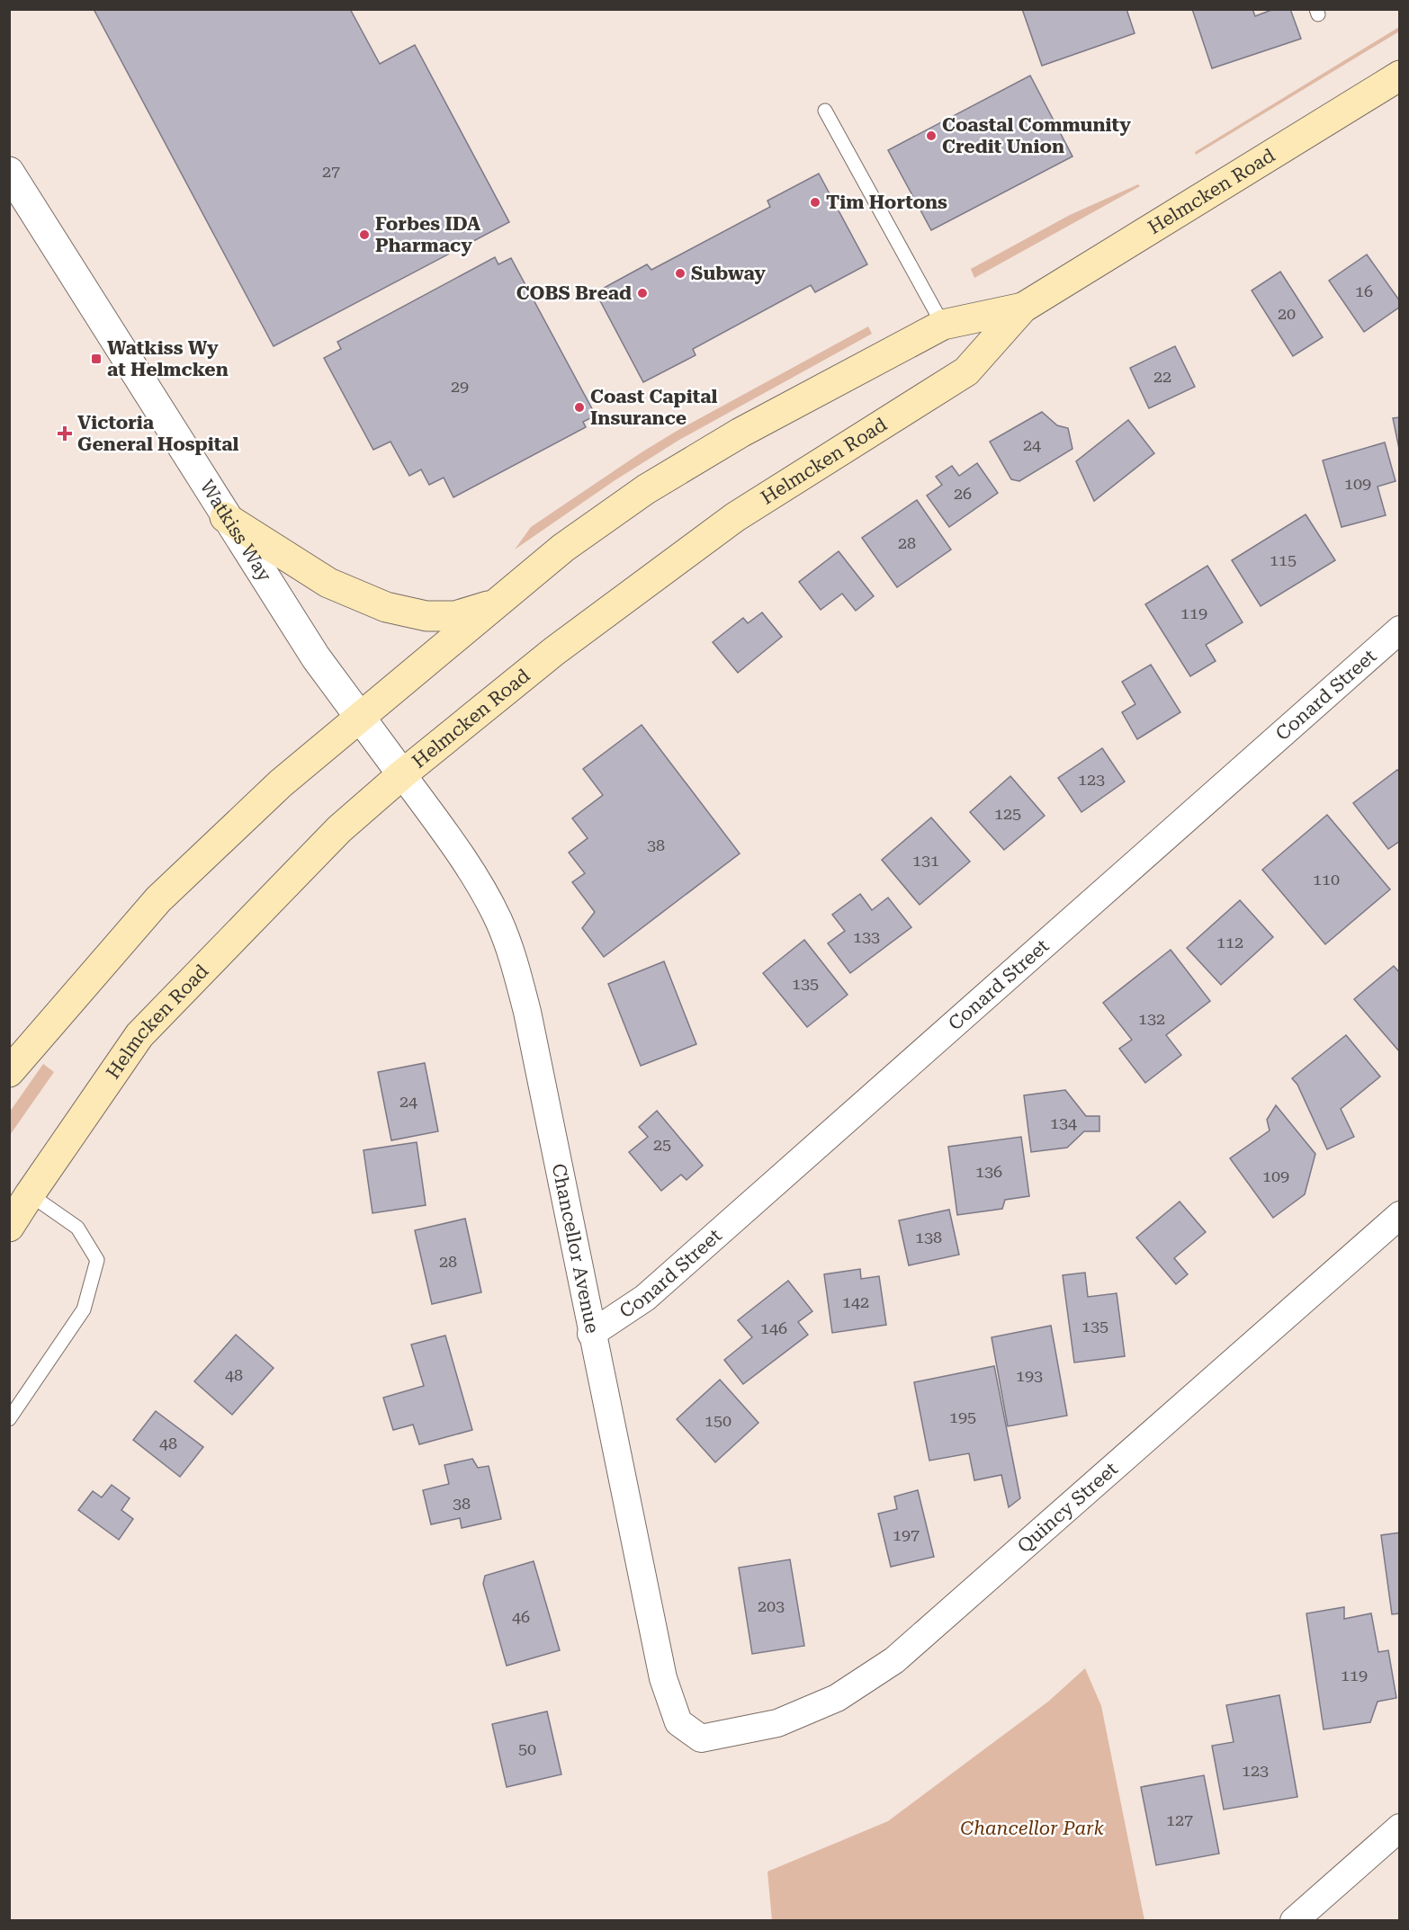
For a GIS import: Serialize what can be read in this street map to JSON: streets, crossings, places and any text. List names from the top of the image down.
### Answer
{
  "streets": {
    "main road": ["Helmcken Road"],
    "street": [
      "Watkiss Way",
      "Conard Street",
      "Chancellor Avenue",
      "Quincy Street"
    ]
  },
  "crossings": [
    ["Helmcken Road", "Watkiss Way"],
    ["Helmcken Road", "Chancellor Avenue"],
    ["Watkiss Way", "Chancellor Avenue"],
    ["Conard Street", "Chancellor Avenue"],
    ["Chancellor Avenue", "Quincy Street"]
  ],
  "parks": ["Chancellor Park"],
  "places": {
    "other": [
      "Coastal Community Credit Union",
      "Tim Hortons",
      "Forbes IDA Pharmacy",
      "Subway",
      "COBS Bread",
      "Coast Capital Insurance"
    ],
    "transit": ["Watkiss Wy at Helmcken"],
    "health": ["Victoria General Hospital"]
  },
  "house_numbers": [
    "27",
    "16",
    "20",
    "22",
    "29",
    "24",
    "109",
    "26",
    "28",
    "115",
    "119",
    "123",
    "125",
    "38",
    "131",
    "110",
    "133",
    "112",
    "135",
    "132",
    "24",
    "134",
    "25",
    "136",
    "109",
    "138",
    "28",
    "142",
    "135",
    "146",
    "48",
    "193",
    "195",
    "150",
    "48",
    "38",
    "197",
    "203",
    "46",
    "119",
    "50",
    "123",
    "127"
  ]
}
